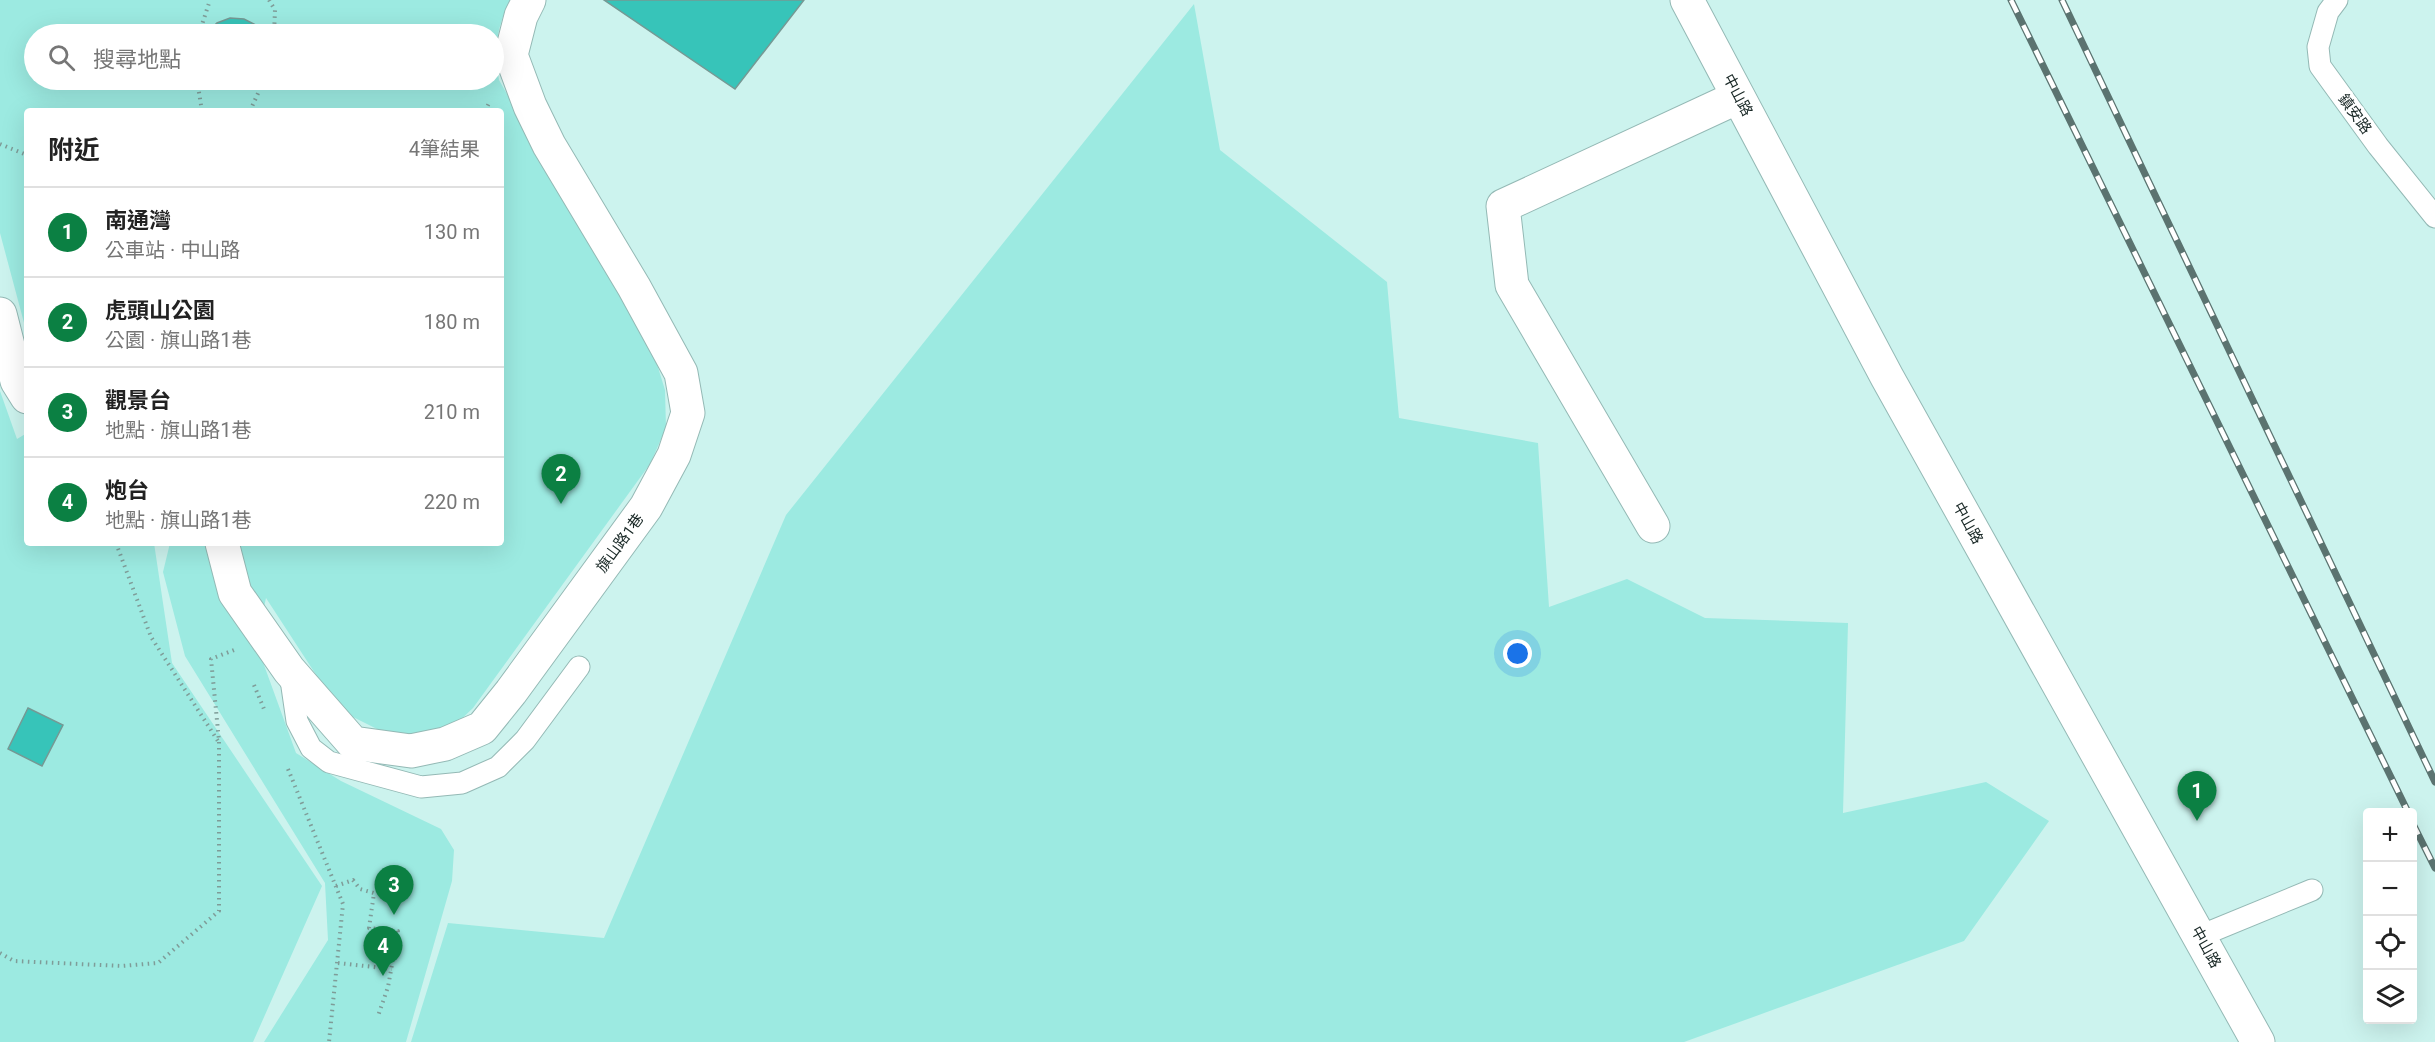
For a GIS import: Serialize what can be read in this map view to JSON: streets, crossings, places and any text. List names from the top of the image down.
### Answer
{
  "streets": {
    "street": ["中山路", "旗山路1巷"],
    "lane": ["鎮安路"]
  },
  "page": {
    "search": "搜尋地點",
    "heading": ["附近", "4筆結果"],
    "list": [
      {
        "mark": "1",
        "name": "南通灣",
        "note": "公車站 · 中山路",
        "value": "130 m"
      },
      {
        "mark": "2",
        "name": "虎頭山公園",
        "note": "公園 · 旗山路1巷",
        "value": "180 m"
      },
      {
        "mark": "3",
        "name": "觀景台",
        "note": "地點 · 旗山路1巷",
        "value": "210 m"
      },
      {
        "mark": "4",
        "name": "炮台",
        "note": "地點 · 旗山路1巷",
        "value": "220 m"
      }
    ],
    "pins": [
      "2",
      "1",
      "3",
      "4"
    ],
    "map_buttons": ["+", "−"]
  }
}
